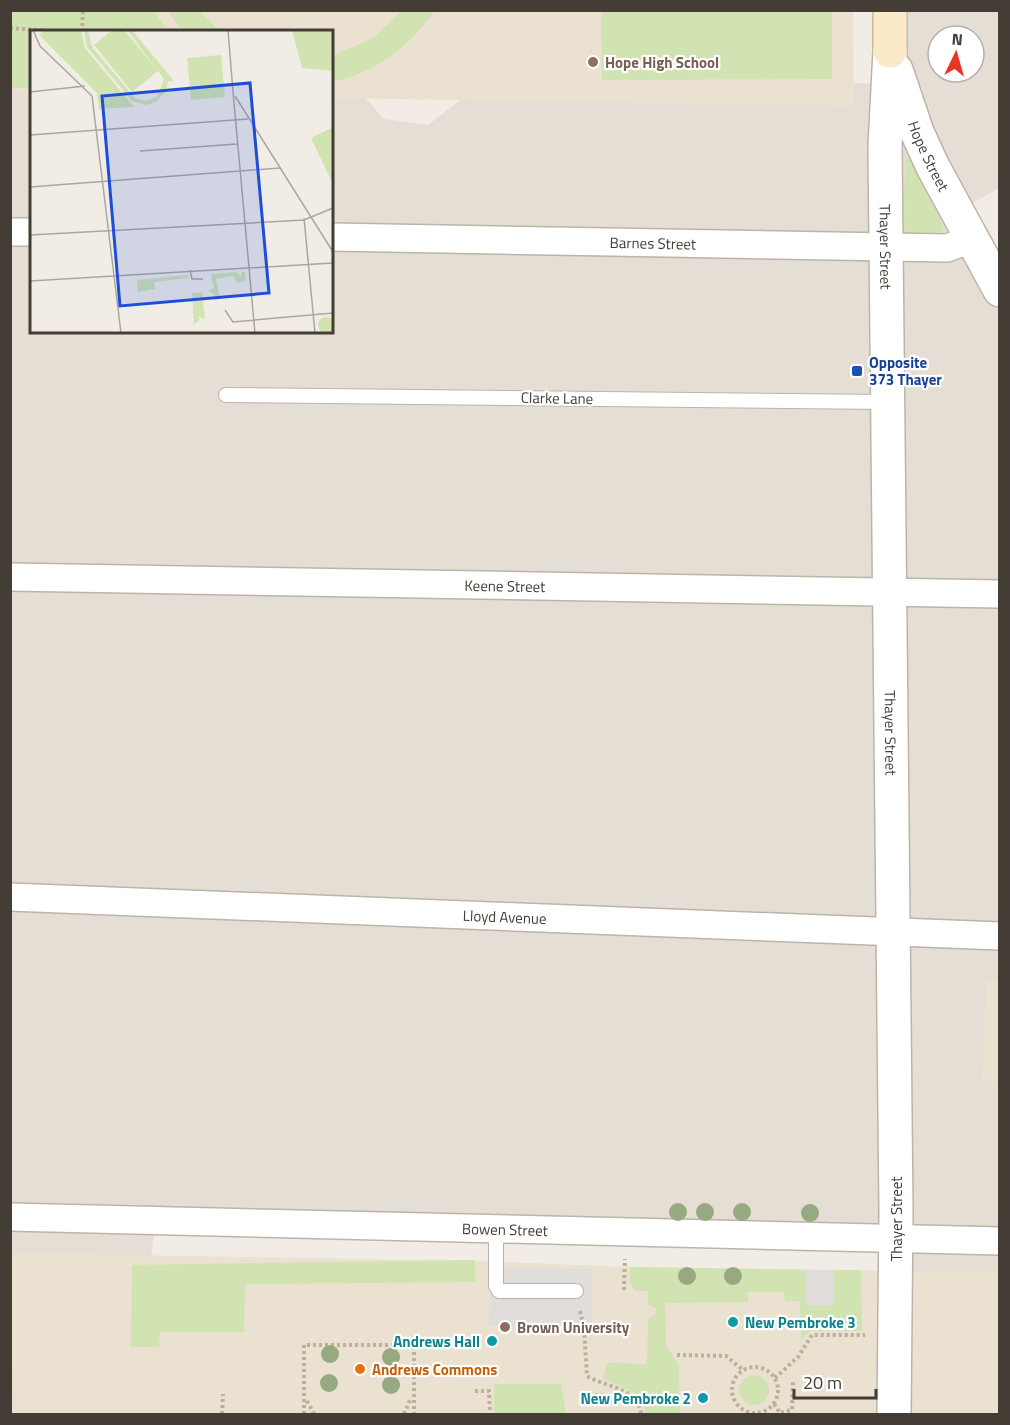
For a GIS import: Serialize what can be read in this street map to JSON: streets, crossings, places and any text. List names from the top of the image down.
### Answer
{
  "streets": {
    "main road": ["Hope Street"],
    "street": [
      "Barnes Street",
      "Thayer Street",
      "Keene Street",
      "Lloyd Avenue",
      "Bowen Street"
    ],
    "lane": ["Clarke Lane"]
  },
  "crossings": [
    ["Hope Street", "Barnes Street"],
    ["Hope Street", "Thayer Street"],
    ["Barnes Street", "Thayer Street"],
    ["Thayer Street", "Clarke Lane"],
    ["Thayer Street", "Keene Street"],
    ["Thayer Street", "Lloyd Avenue"],
    ["Thayer Street", "Bowen Street"]
  ],
  "places": {
    "other": [
      "Hope High School",
      "New Pembroke 3",
      "Brown University",
      "Andrews Hall",
      "Andrews Commons",
      "New Pembroke 2"
    ],
    "transit": ["Opposite 373 Thayer"]
  },
  "scale_bar": "20 m",
  "north": "top"
}
